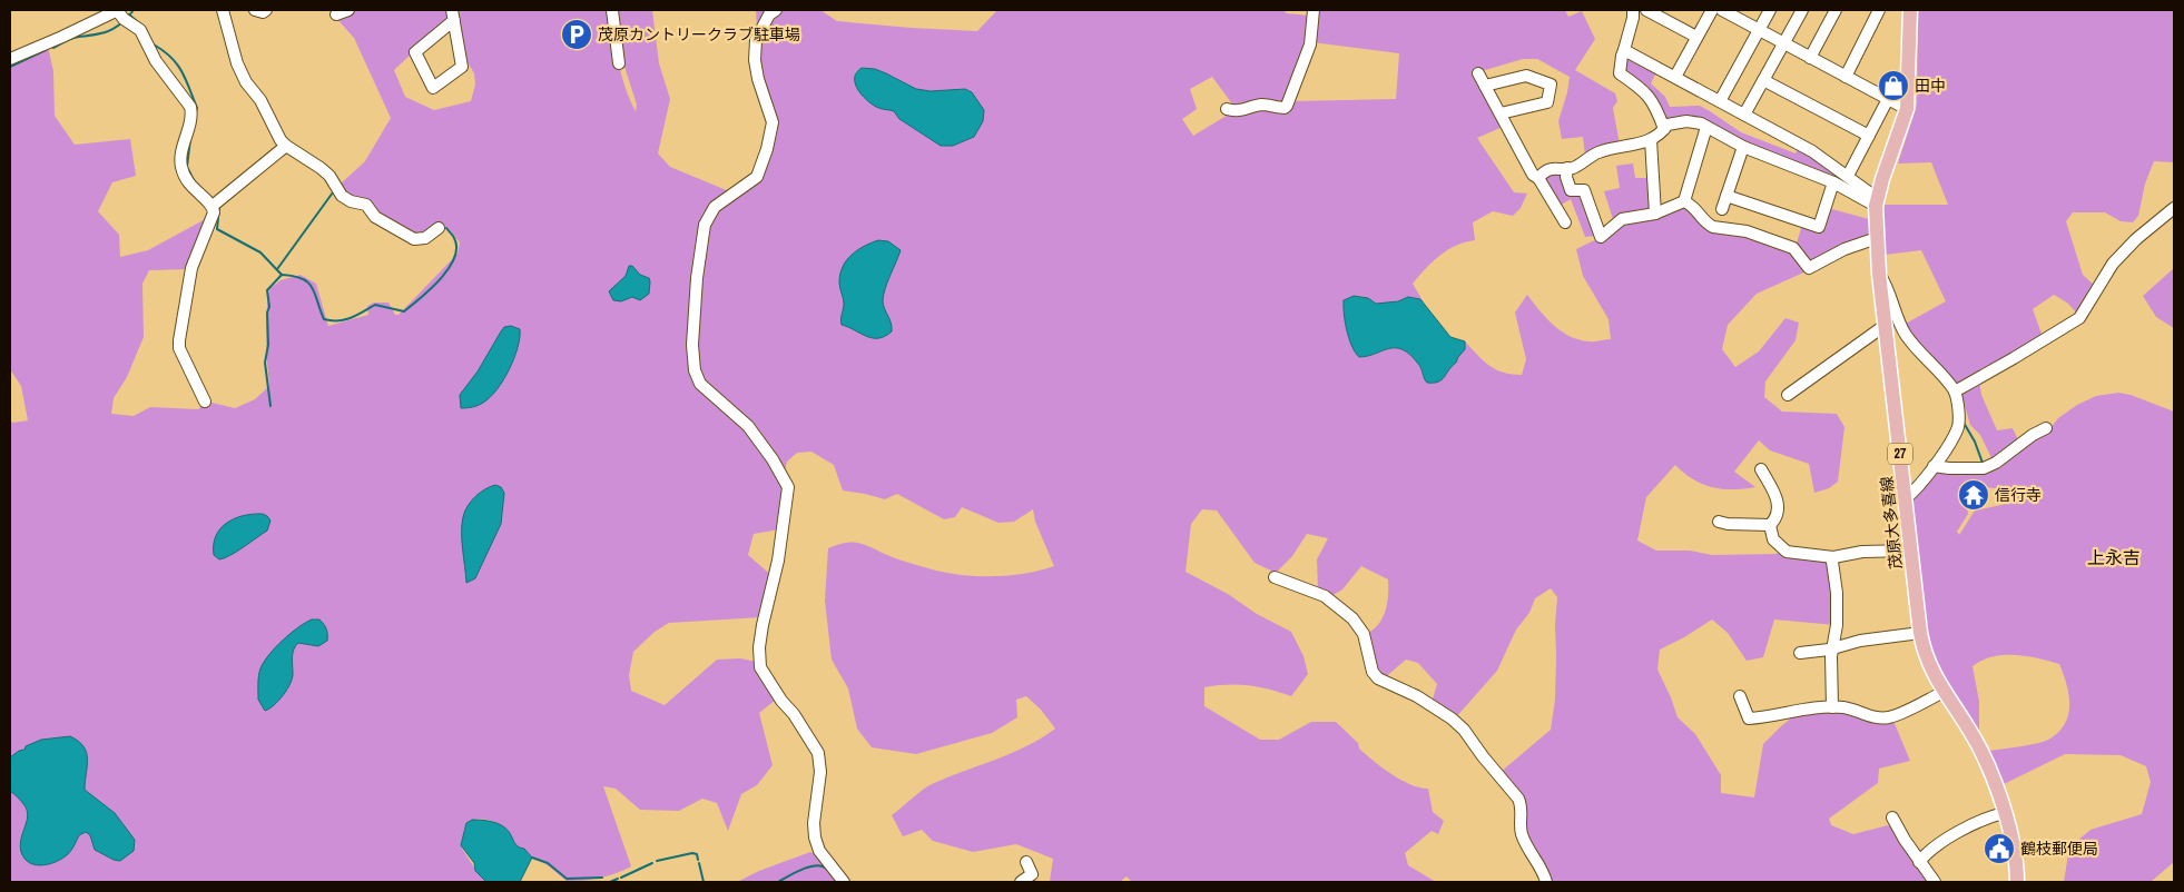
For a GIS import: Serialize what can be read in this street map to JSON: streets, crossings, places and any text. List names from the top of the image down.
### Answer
{
  "streets": {
    "main road": ["27", "茂原大多喜線"]
  },
  "districts": ["上永吉"],
  "places": {
    "parking": ["茂原カントリークラブ駐車場"],
    "shop": ["田中"],
    "temple": ["信行寺"],
    "public building": ["鶴枝郵便局"]
  }
}
